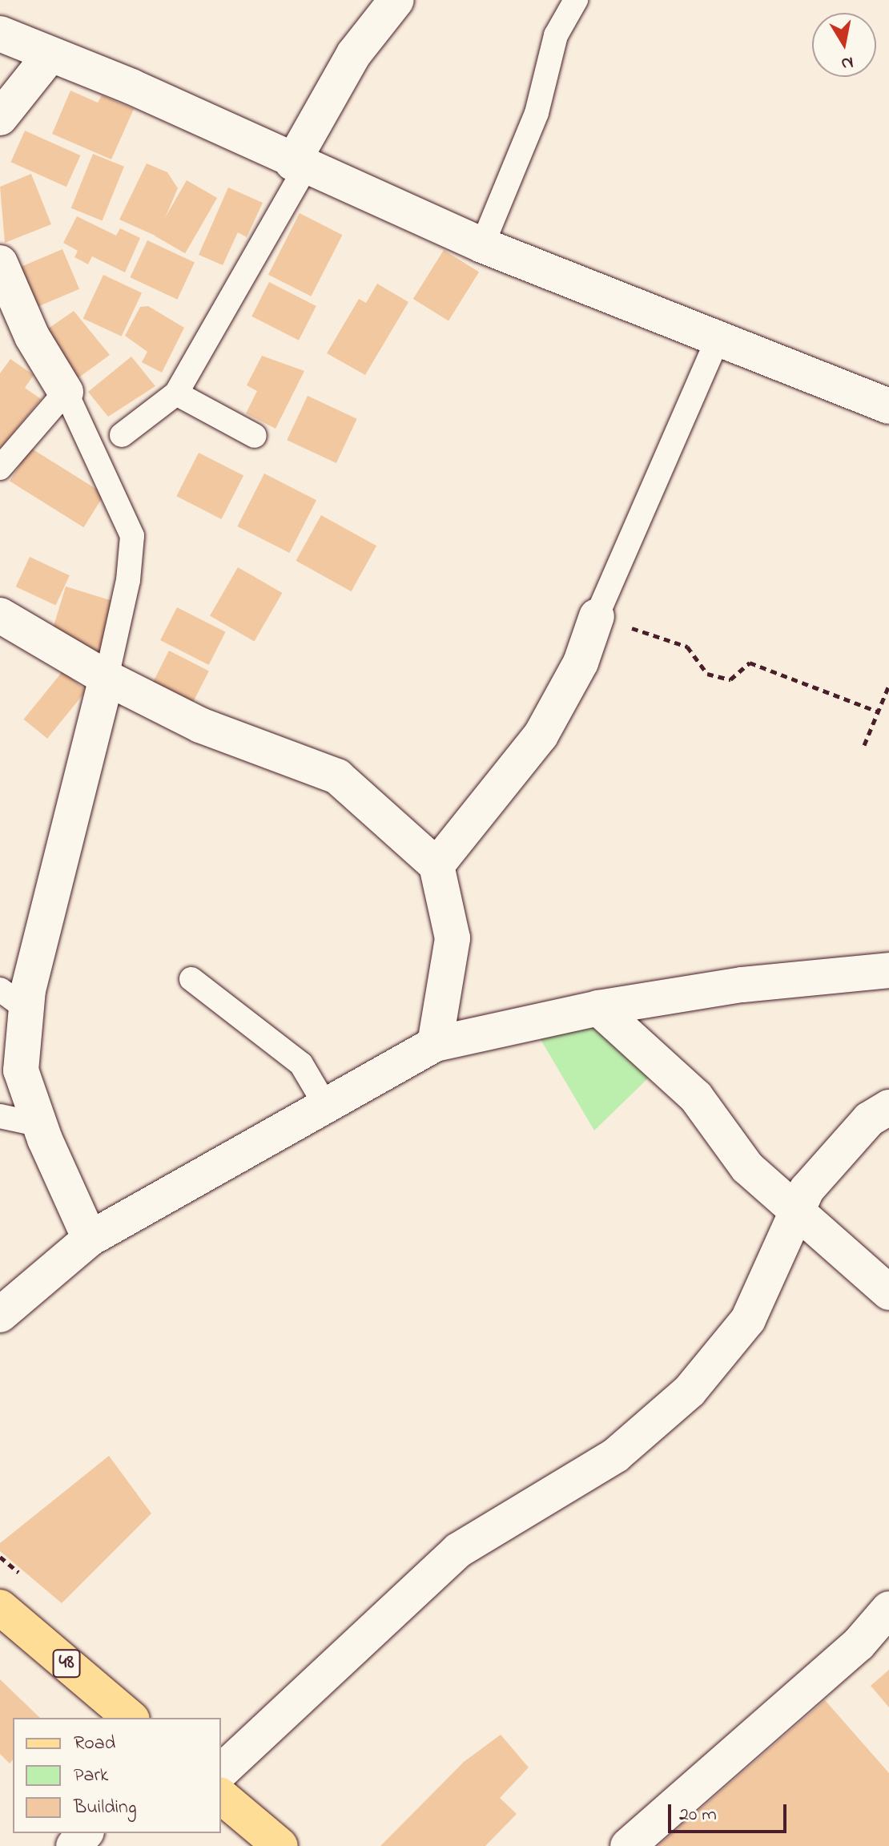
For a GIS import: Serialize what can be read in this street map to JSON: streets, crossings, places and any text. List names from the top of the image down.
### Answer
{
  "streets": {
    "main road": ["48"]
  },
  "legend": ["Road", "Park", "Building"],
  "scale_bar": "20 m",
  "north": "bottom"
}
